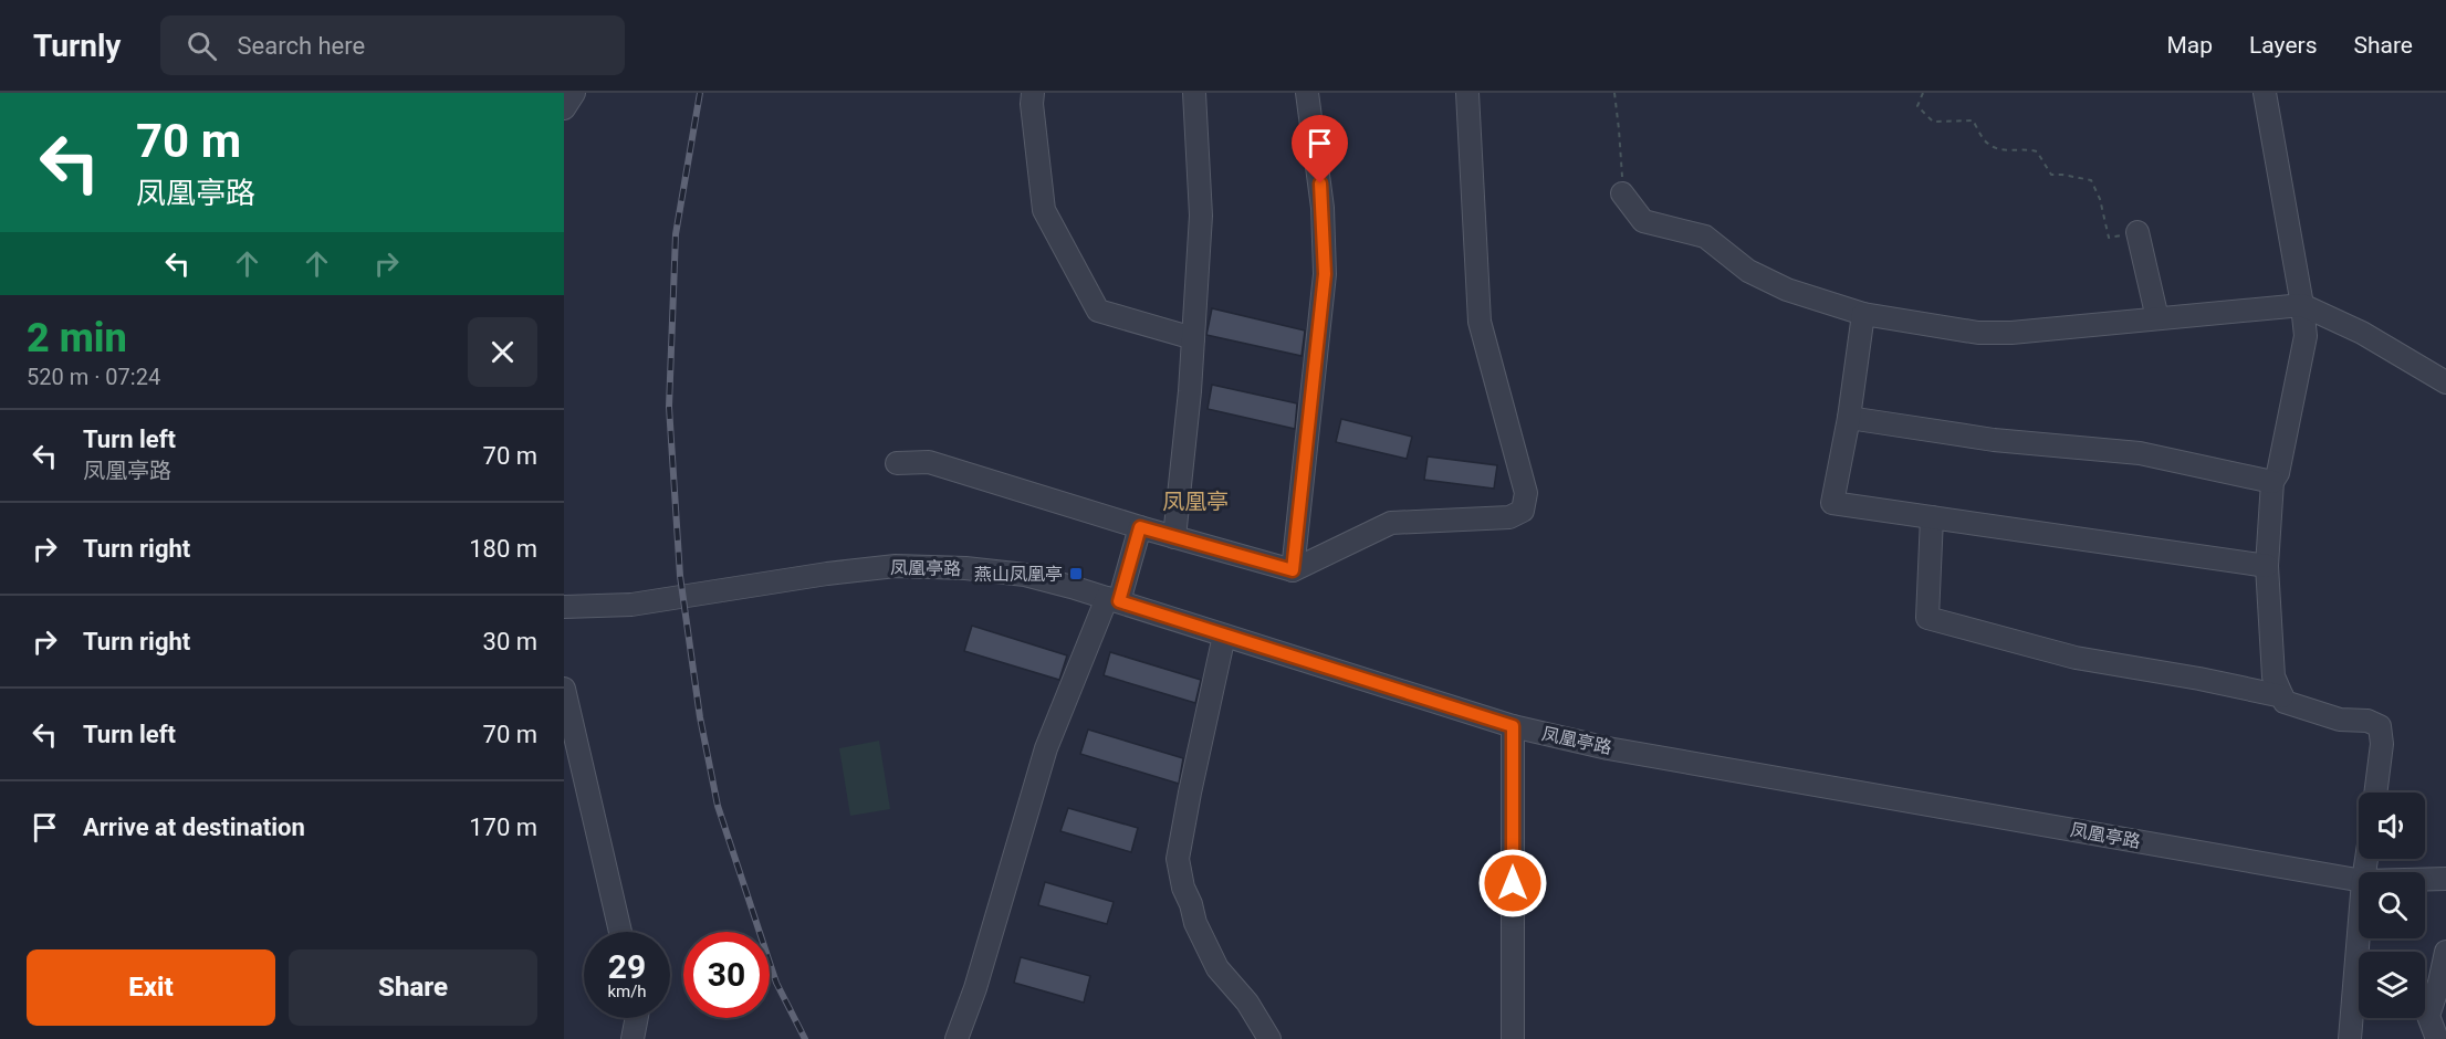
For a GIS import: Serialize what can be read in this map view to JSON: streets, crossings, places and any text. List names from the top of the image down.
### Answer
{
  "streets": {
    "street": ["凤凰亭路"]
  },
  "districts": ["凤凰亭"],
  "places": {
    "transit": ["燕山凤凰亭"]
  },
  "page": {
    "header": "Turnly",
    "search": "Search here",
    "nav": ["Map", "Layers", "Share"],
    "turn": ["70 m", "凤凰亭路"],
    "heading": ["2 min", "520 m · 07:24"],
    "list": [
      {
        "name": "Turn left",
        "note": "凤凰亭路",
        "value": "70 m"
      },
      {
        "name": "Turn right",
        "value": "180 m"
      },
      {
        "name": "Turn right",
        "value": "30 m"
      },
      {
        "name": "Turn left",
        "value": "70 m"
      },
      {
        "name": "Arrive at destination",
        "value": "170 m"
      }
    ],
    "speed": "29 km/h",
    "limit": "30",
    "buttons": ["Exit", "Share"]
  }
}
